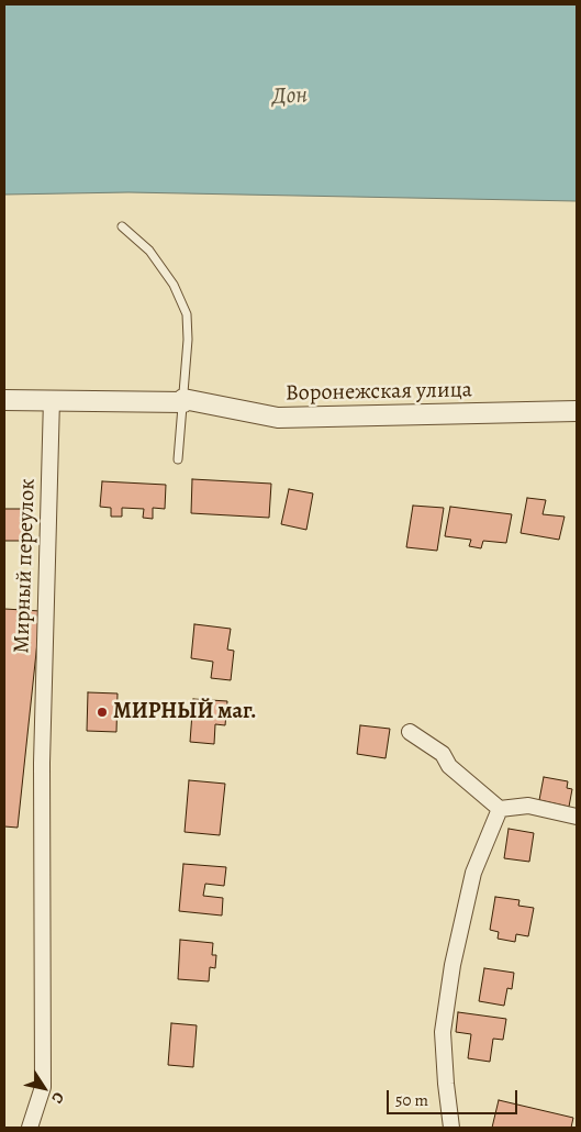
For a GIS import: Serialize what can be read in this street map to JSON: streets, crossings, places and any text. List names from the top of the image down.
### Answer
{
  "streets": {
    "street": ["Воронежская улица", "Мирный переулок"]
  },
  "crossings": [
    ["Воронежская улица", "Мирный переулок"]
  ],
  "water": ["Дон"],
  "places": ["МИРНЫЙ маг."],
  "scale_bar": "50 m",
  "north": "bottom right"
}
